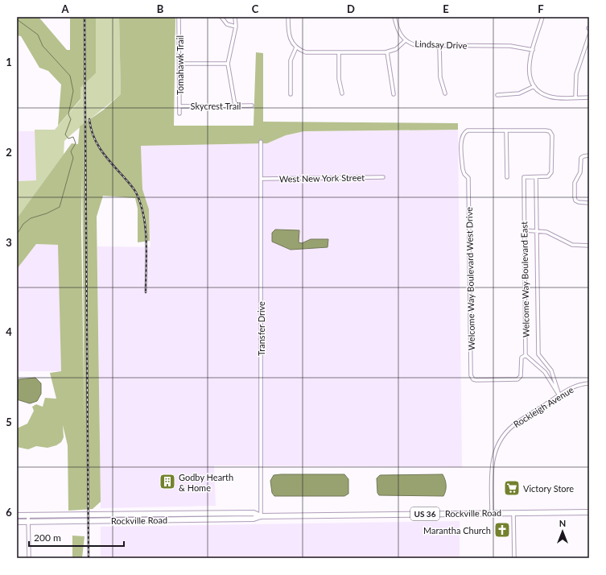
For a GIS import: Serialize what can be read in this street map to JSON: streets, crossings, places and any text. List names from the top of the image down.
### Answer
{
  "streets": {
    "main road": ["Rockville Road", "US 36"],
    "street": [
      "Lindsay Drive",
      "Tomahawk Trail",
      "Skycrest Trail",
      "West New York Street",
      "Welcome Way Boulevard West Drive",
      "Welcome Way Boulevard East",
      "Transfer Drive",
      "Rockleigh Avenue"
    ]
  },
  "crossings": [
    ["Tomahawk Trail", "Skycrest Trail"],
    ["West New York Street", "Transfer Drive"],
    ["Welcome Way Boulevard West Drive", "Welcome Way Boulevard East"],
    ["Transfer Drive", "Rockville Road"],
    ["Rockleigh Avenue", "Rockville Road"]
  ],
  "places": {
    "building": ["Godby Hearth & Home"],
    "supermarket": ["Victory Store"],
    "church": ["Marantha Church"]
  },
  "scale_bar": "200 m",
  "north": "top",
  "grid": {
    "columns": [
      "A",
      "B",
      "C",
      "D",
      "E",
      "F"
    ],
    "rows": [
      "1",
      "2",
      "3",
      "4",
      "5",
      "6"
    ]
  }
}
